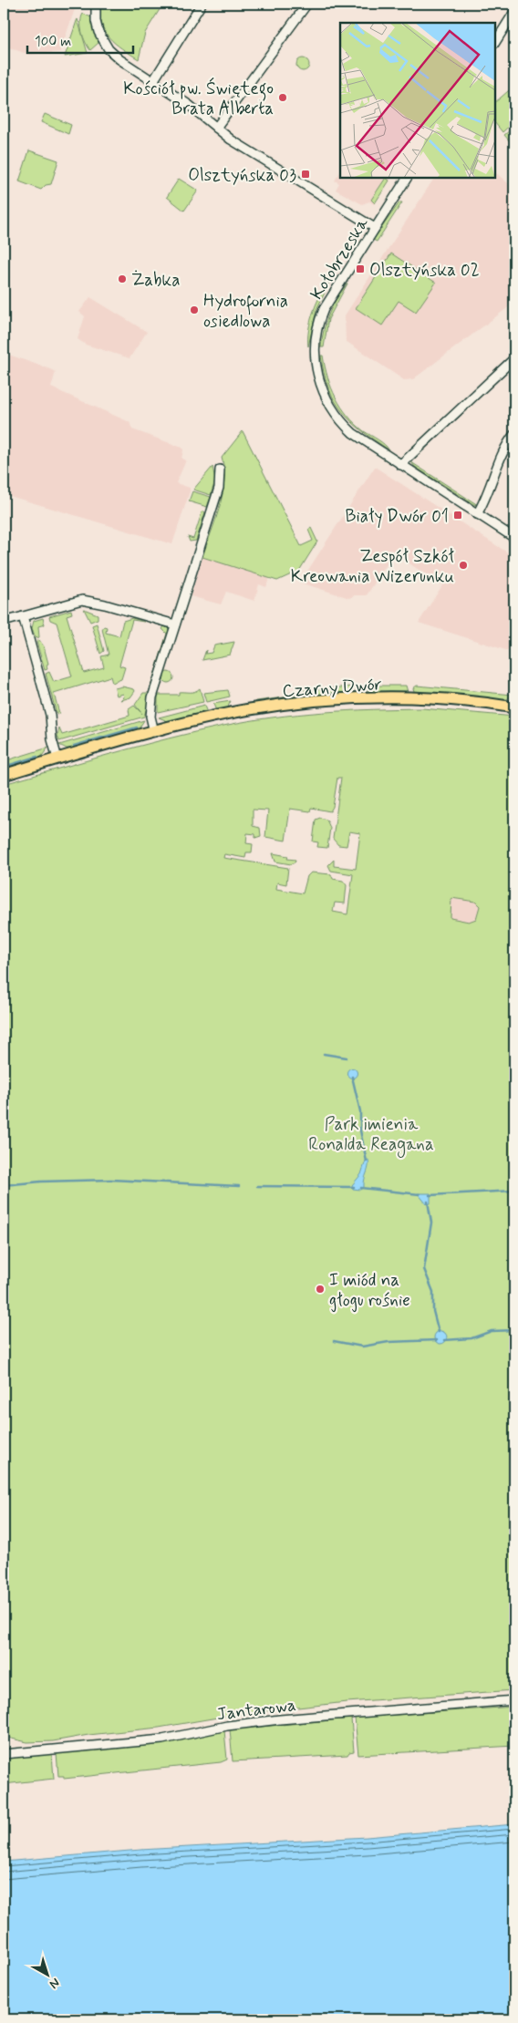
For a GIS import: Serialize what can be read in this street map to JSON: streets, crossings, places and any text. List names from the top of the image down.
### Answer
{
  "streets": {
    "main road": ["Czarny Dwór"],
    "street": ["Kołobrzeska", "Jantarowa"]
  },
  "parks": ["Park imienia Ronalda Reagana"],
  "places": {
    "other": [
      "Kościół pw. Świętego Brata Alberta",
      "Żabka",
      "Hydrofornia osiedlowa",
      "Zespół Szkół Kreowania Wizerunku",
      "I miód na głogu rośnie"
    ],
    "transit": ["Olsztyńska 03", "Olsztyńska 02", "Biały Dwór 01"]
  },
  "scale_bar": "100 m",
  "north": "bottom right"
}
